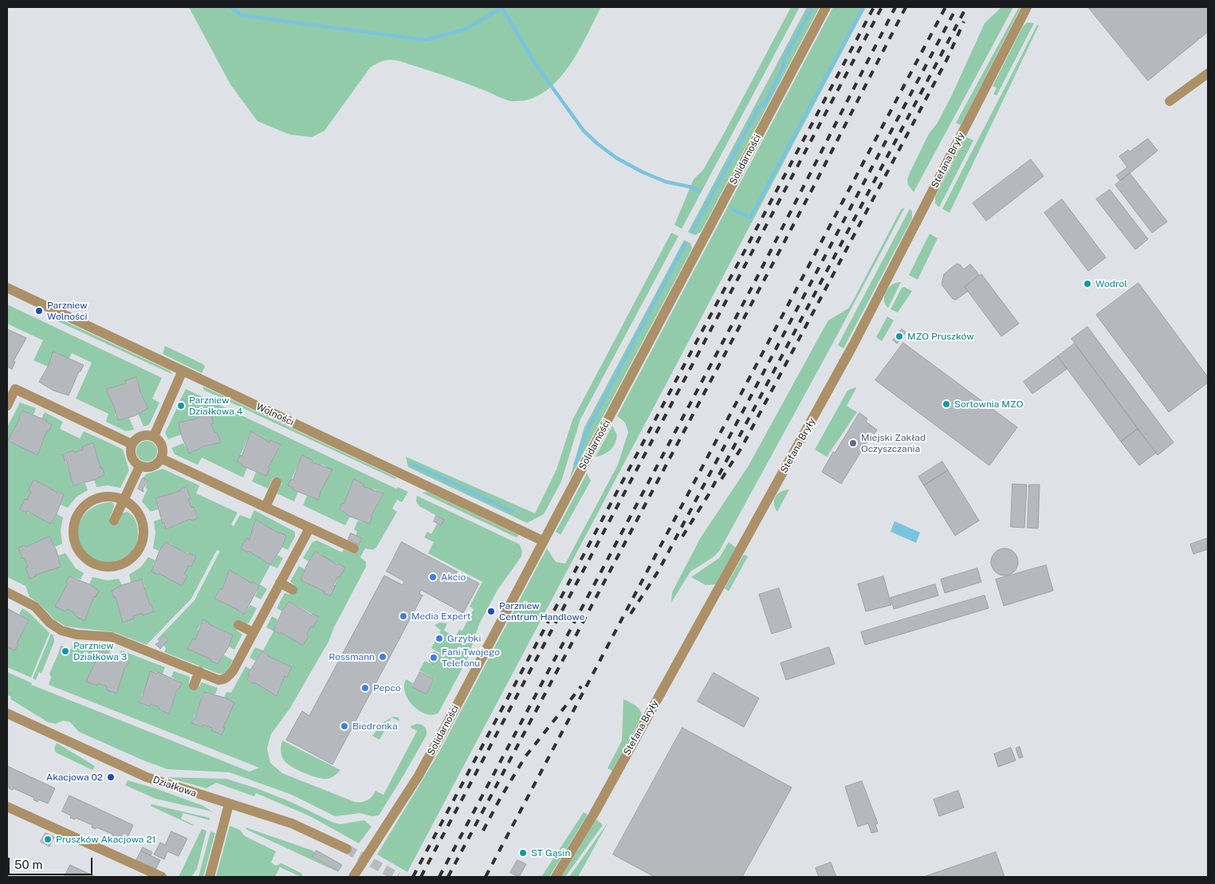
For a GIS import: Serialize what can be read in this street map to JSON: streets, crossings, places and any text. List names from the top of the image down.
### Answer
{
  "streets": {
    "street": [
      "Solidarności",
      "Stefana Bryły",
      "Wolności",
      "Działkowa"
    ]
  },
  "crossings": [
    ["Solidarności", "Wolności"]
  ],
  "places": [
    "Wodrol",
    "Parzniew Wolności",
    "MZO Pruszków",
    "Sortownia MZO",
    "Parzniew Działkowa 4",
    "Miejski Zakład Oczyszczania",
    "Akcio",
    "Parzniew Centrum Handlowe",
    "Media Expert",
    "Grzybki",
    "Parzniew Działkowa 3",
    "Rossmann",
    "Fani Twojego Telefonu",
    "Pepco",
    "Biedronka",
    "Akacjowa 02",
    "Pruszków Akacjowa 21",
    "ST Gąsin"
  ],
  "scale_bar": "50 m"
}
